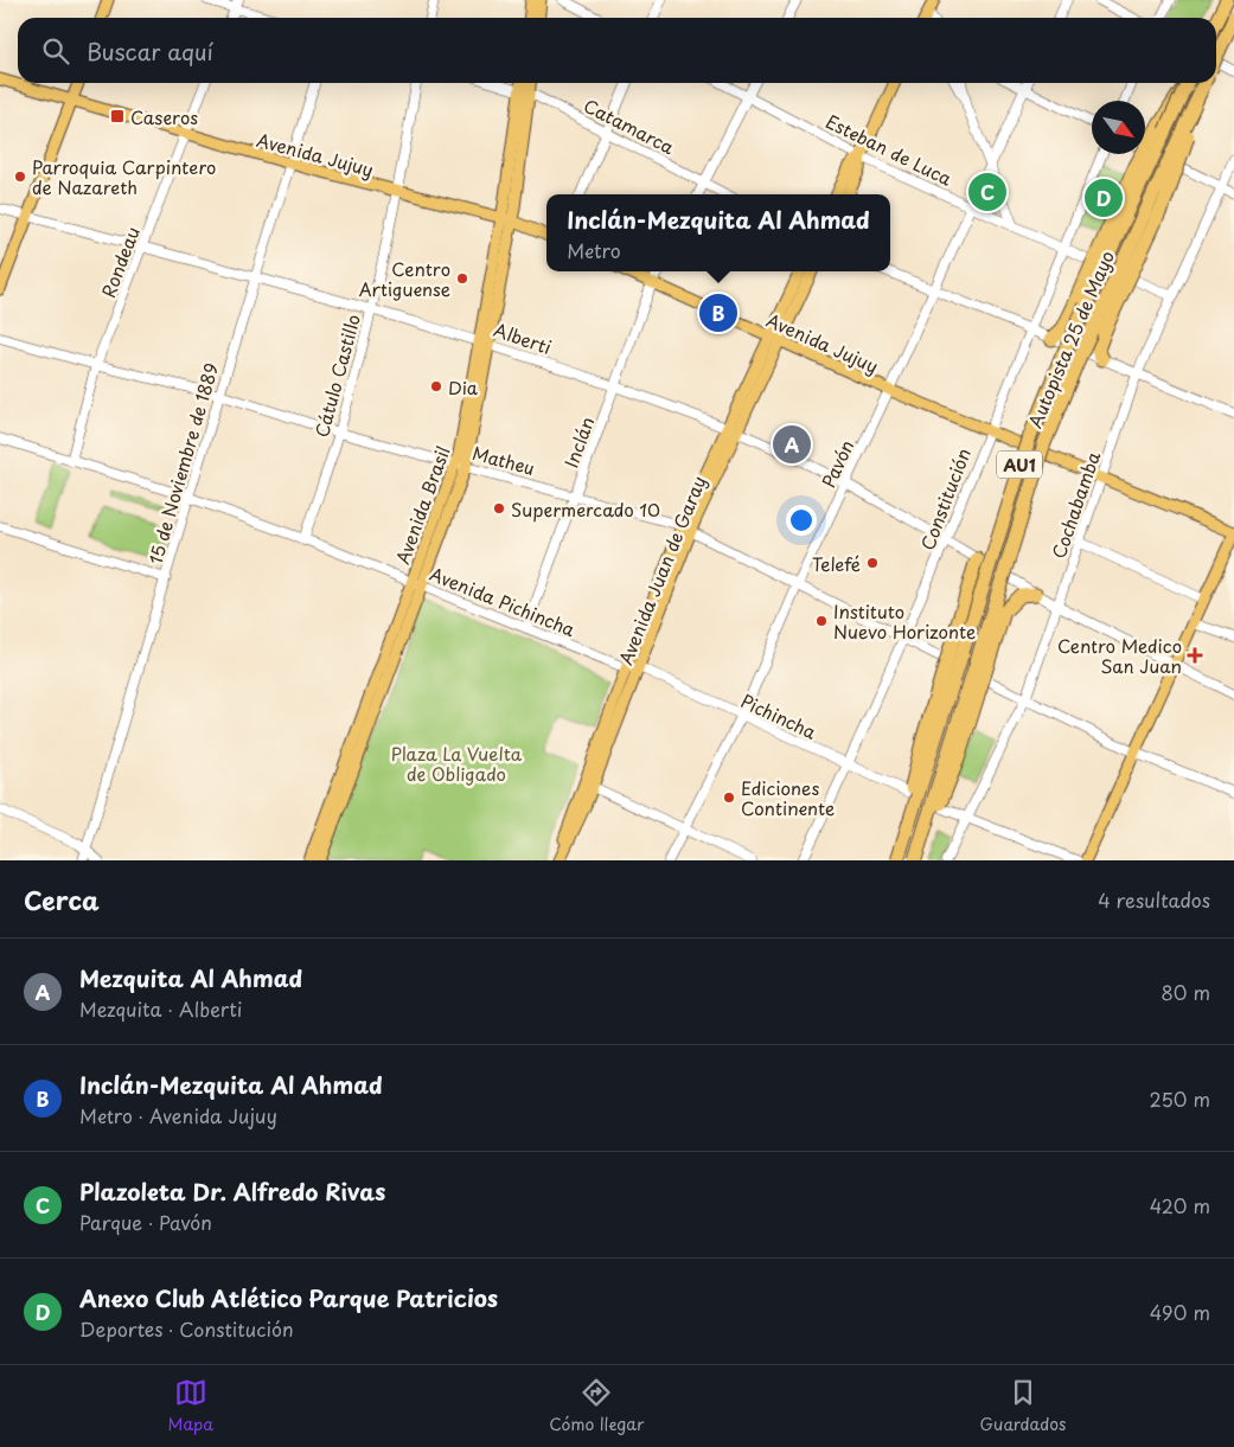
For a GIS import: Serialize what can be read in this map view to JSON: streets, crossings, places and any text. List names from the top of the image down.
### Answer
{
  "streets": {
    "highway": ["Autopista 25 de Mayo", "AU1"],
    "main road": ["Avenida Jujuy", "Avenida Brasil", "Avenida Juan de Garay"],
    "street": [
      "Catamarca",
      "Esteban de Luca",
      "Rondeau",
      "Alberti",
      "Cátulo Castillo",
      "Inclán",
      "Matheu",
      "15 de Noviembre de 1889",
      "Pavón",
      "Constitución",
      "Cochabamba",
      "Avenida Pichincha",
      "Pichincha"
    ]
  },
  "crossings": [
    ["Catamarca", "Avenida Brasil"],
    ["Esteban de Luca", "Pavón"],
    ["Esteban de Luca", "Constitución"],
    ["Avenida Jujuy", "Rondeau"],
    ["Avenida Jujuy", "Cátulo Castillo"],
    ["Avenida Jujuy", "Inclán"],
    ["Avenida Jujuy", "15 de Noviembre de 1889"],
    ["Avenida Jujuy", "Pavón"],
    ["Avenida Jujuy", "Constitución"],
    ["Avenida Jujuy", "Avenida Brasil"],
    ["Avenida Jujuy", "Avenida Juan de Garay"],
    ["Rondeau", "Alberti"],
    ["Rondeau", "Matheu"],
    ["Alberti", "Cátulo Castillo"],
    ["Alberti", "Inclán"],
    ["Alberti", "15 de Noviembre de 1889"],
    ["Alberti", "Pavón"],
    ["Alberti", "Constitución"],
    ["Alberti", "Avenida Brasil"],
    ["Alberti", "Avenida Juan de Garay"],
    ["Cátulo Castillo", "Matheu"],
    ["Cátulo Castillo", "Avenida Pichincha"],
    ["Inclán", "Matheu"],
    ["Inclán", "Avenida Pichincha"],
    ["Matheu", "15 de Noviembre de 1889"],
    ["Matheu", "Pavón"],
    ["Matheu", "Constitución"],
    ["Matheu", "Avenida Brasil"],
    ["Matheu", "Avenida Juan de Garay"],
    ["15 de Noviembre de 1889", "Avenida Pichincha"],
    ["Pavón", "Pichincha"],
    ["Constitución", "Pichincha"],
    ["Avenida Brasil", "Avenida Pichincha"],
    ["Avenida Juan de Garay", "Avenida Pichincha"],
    ["Avenida Juan de Garay", "Pichincha"],
    ["Avenida Pichincha", "Pichincha"]
  ],
  "parks": ["Plaza La Vuelta de Obligado"],
  "places": {
    "transit": ["Caseros"],
    "other": [
      "Parroquia Carpintero de Nazareth",
      "Centro Artiguense",
      "Dia",
      "Supermercado 10",
      "Telefé",
      "Instituto Nuevo Horizonte",
      "Ediciones Continente"
    ],
    "health": ["Centro Medico San Juan"]
  },
  "north": "bottom right",
  "page": {
    "search": "Buscar aquí",
    "pins": [
      "C",
      "D",
      "B",
      "A"
    ],
    "popup": ["Inclán-Mezquita Al Ahmad", "Metro"],
    "heading": ["Cerca", "4 resultados"],
    "list": [
      {
        "mark": "A",
        "name": "Mezquita Al Ahmad",
        "note": "Mezquita · Alberti",
        "value": "80 m"
      },
      {
        "mark": "B",
        "name": "Inclán-Mezquita Al Ahmad",
        "note": "Metro · Avenida Jujuy",
        "value": "250 m"
      },
      {
        "mark": "C",
        "name": "Plazoleta Dr. Alfredo Rivas",
        "note": "Parque · Pavón",
        "value": "420 m"
      },
      {
        "mark": "D",
        "name": "Anexo Club Atlético Parque Patricios",
        "note": "Deportes · Constitución",
        "value": "490 m"
      }
    ],
    "nav": ["Mapa", "Cómo llegar", "Guardados"]
  }
}
